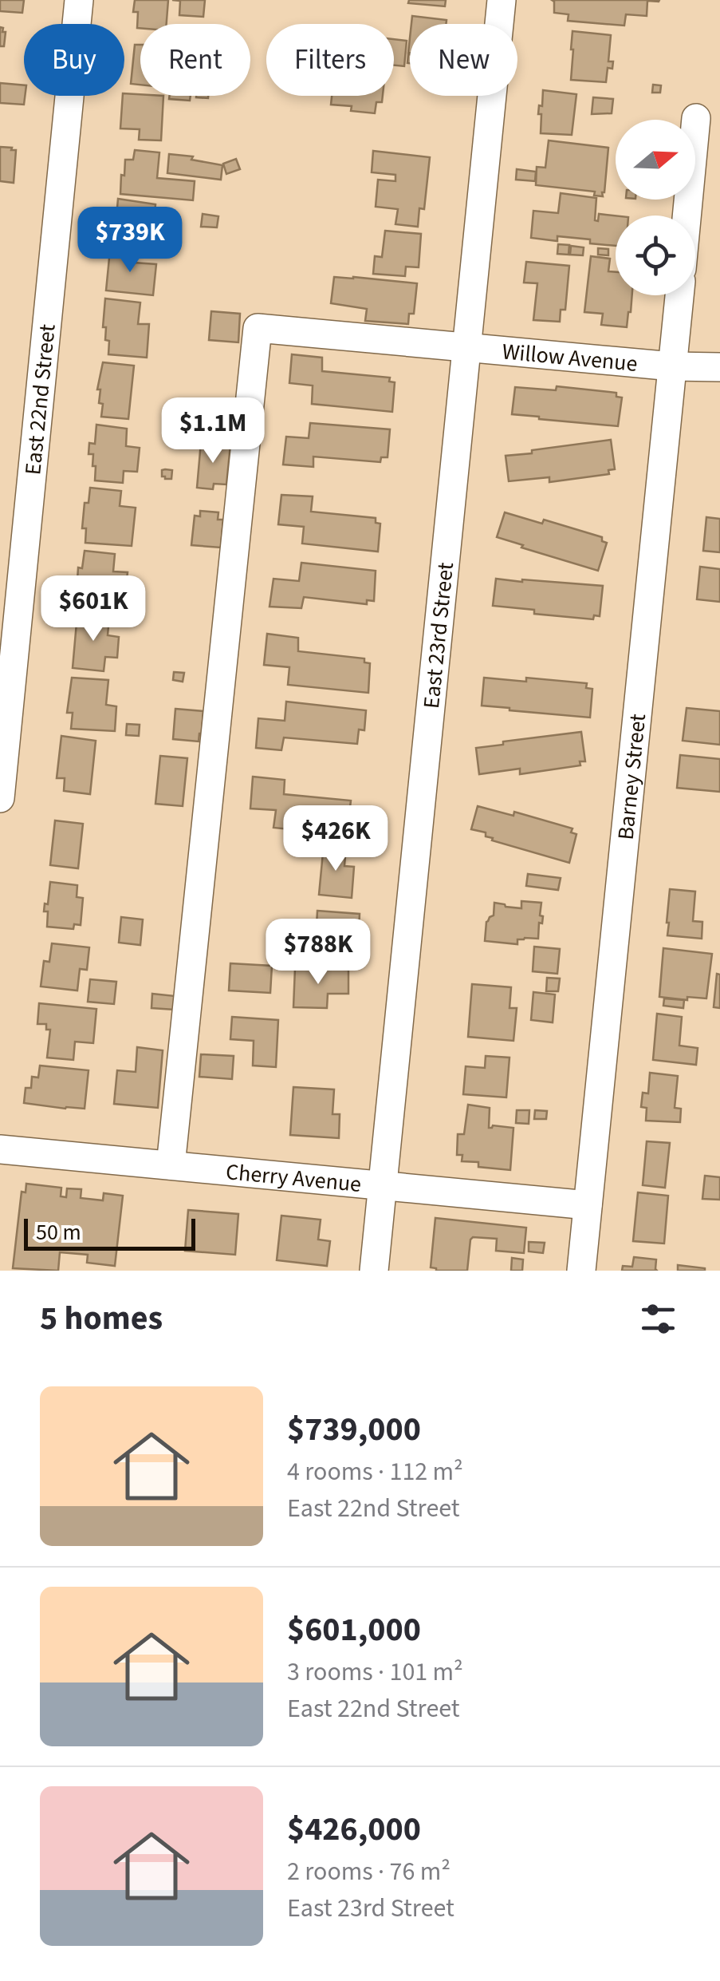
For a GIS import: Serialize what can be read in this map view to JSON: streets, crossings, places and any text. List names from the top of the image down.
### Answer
{
  "streets": {
    "street": [
      "Willow Avenue",
      "East 22nd Street",
      "East 23rd Street",
      "Barney Street",
      "Cherry Avenue"
    ]
  },
  "crossings": [
    ["Willow Avenue", "East 23rd Street"],
    ["Willow Avenue", "Barney Street"],
    ["Willow Avenue", "Cherry Avenue"],
    ["East 23rd Street", "Cherry Avenue"],
    ["Barney Street", "Cherry Avenue"]
  ],
  "scale_bar": "50 m",
  "north": "right",
  "page": {
    "chip": [
      "Buy",
      "Rent",
      "Filters",
      "New"
    ],
    "price": [
      "$739K",
      "$1.1M",
      "$601K",
      "$426K",
      "$788K"
    ],
    "scale": "50 m",
    "heading": "5 homes",
    "list": [
      {
        "name": "$739,000",
        "note": "4 rooms · 112 m² · East 22nd Street"
      },
      {
        "name": "$601,000",
        "note": "3 rooms · 101 m² · East 22nd Street"
      },
      {
        "name": "$426,000",
        "note": "2 rooms · 76 m² · East 23rd Street"
      }
    ]
  }
}
